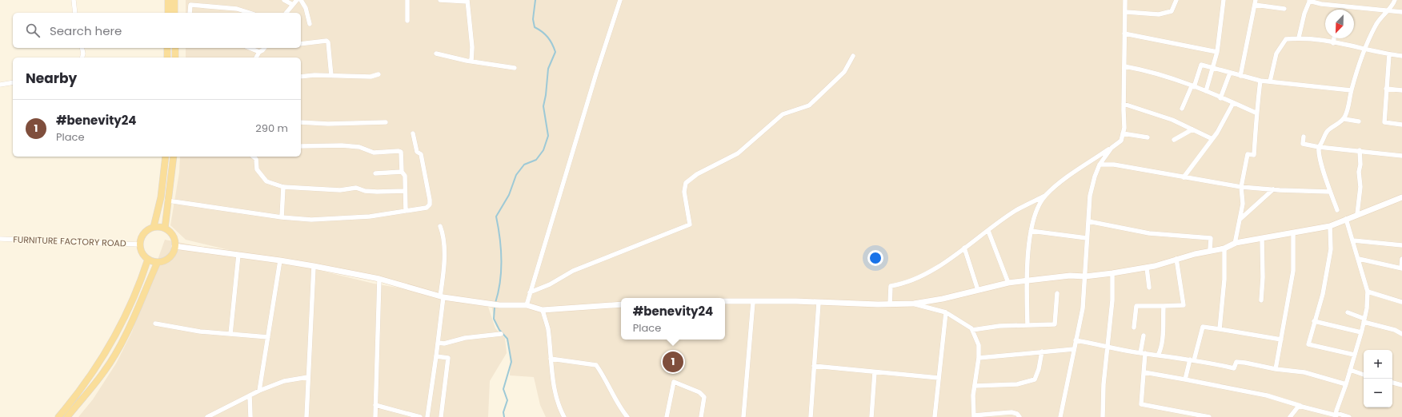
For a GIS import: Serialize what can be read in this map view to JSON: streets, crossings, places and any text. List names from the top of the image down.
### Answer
{
  "streets": {
    "street": ["FURNITURE FACTORY ROAD"]
  },
  "north": "bottom left",
  "page": {
    "search": "Search here",
    "heading": "Nearby",
    "list": [
      {
        "mark": "1",
        "name": "#benevity24",
        "note": "Place",
        "value": "290 m"
      }
    ],
    "popup": ["#benevity24", "Place"],
    "map_buttons": ["+", "−"],
    "pins": "1"
  }
}
